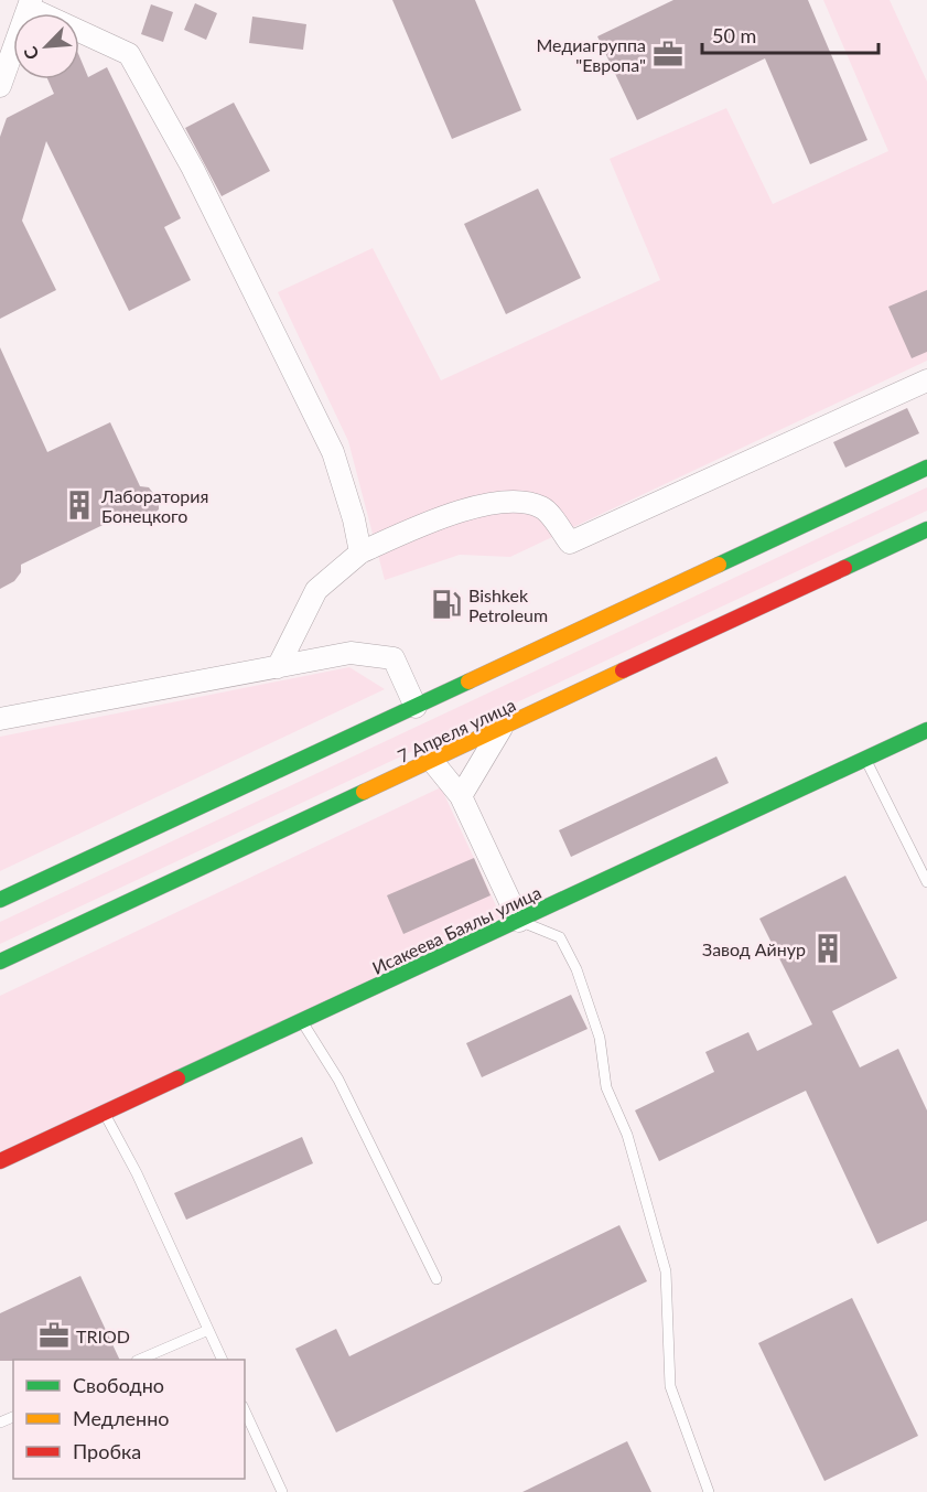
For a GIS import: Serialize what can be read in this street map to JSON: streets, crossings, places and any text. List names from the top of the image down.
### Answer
{
  "streets": {
    "main road": ["7 Апреля улица", "Исакеева Баялы улица"]
  },
  "places": {
    "office": ["Медиагруппа \"Европа\"", "TRIOD"],
    "building": ["Лаборатория Бонецкого", "Завод Айнур"],
    "fuel station": ["Bishkek Petroleum"]
  },
  "legend": ["Свободно", "Медленно", "Пробка"],
  "scale_bar": "50 m",
  "north": "bottom left"
}
